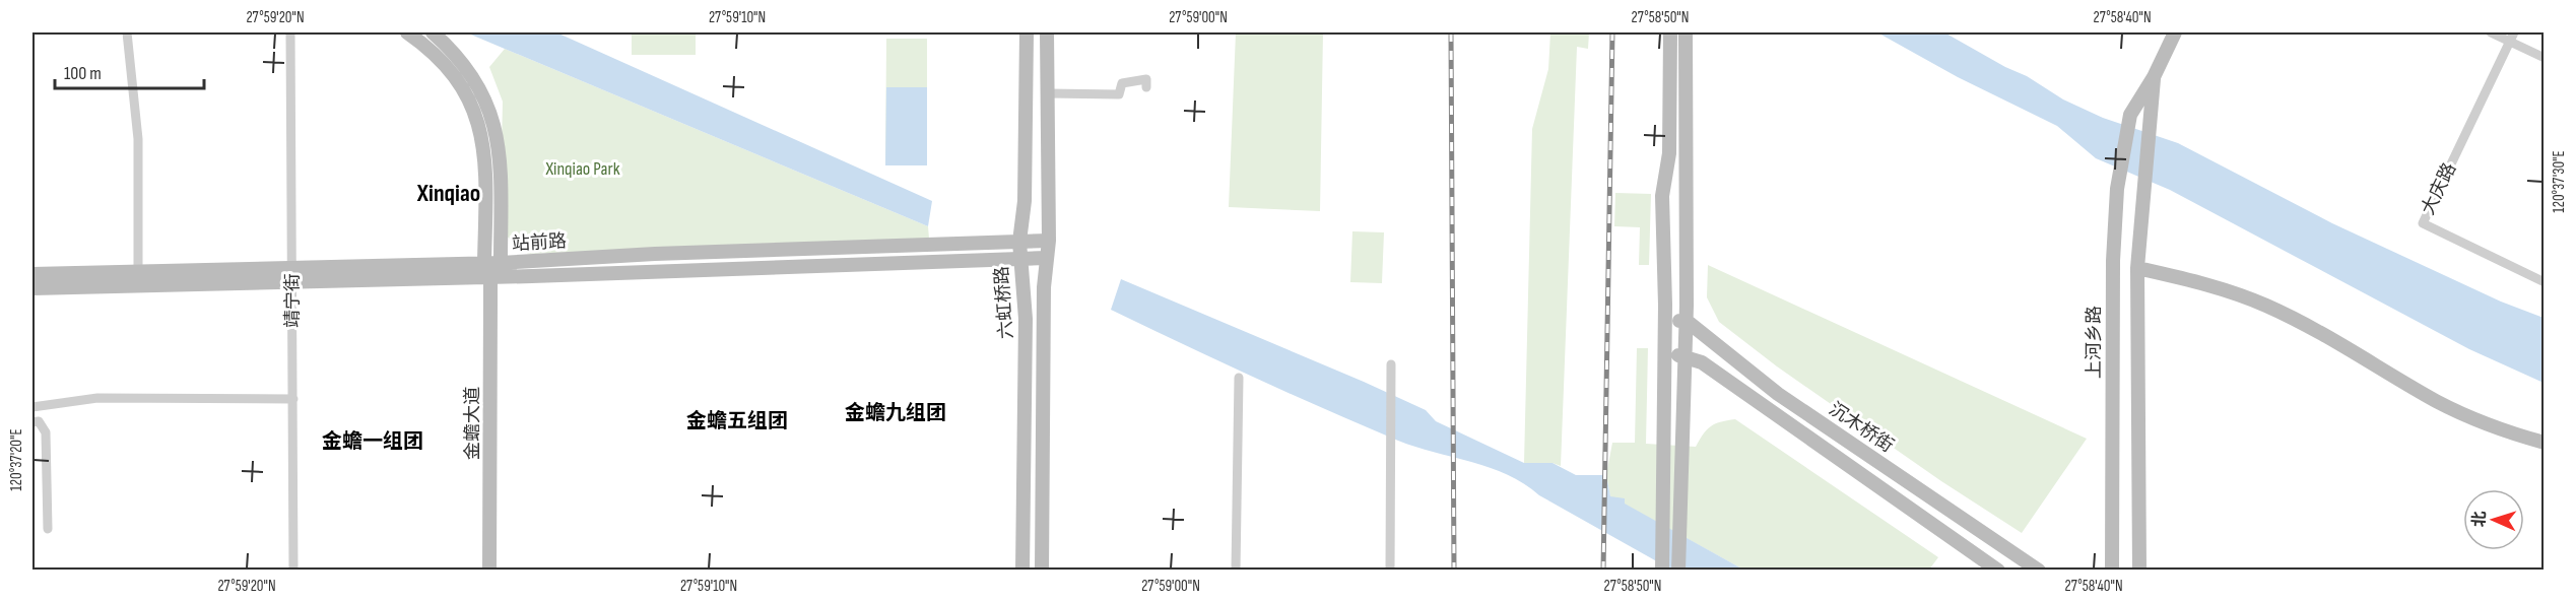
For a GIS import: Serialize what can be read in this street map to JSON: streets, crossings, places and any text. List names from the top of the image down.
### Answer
{
  "streets": {
    "street": [
      "大庆路",
      "站前路",
      "靖宁街",
      "六虹桥路",
      "上河乡路",
      "金蟾大道",
      "沉木桥街"
    ]
  },
  "crossings": [
    ["站前路", "靖宁街"],
    ["站前路", "六虹桥路"],
    ["站前路", "金蟾大道"]
  ],
  "districts": [
    "Xinqiao",
    "金蟾九组团",
    "金蟾五组团",
    "金蟾一组团"
  ],
  "parks": ["Xinqiao Park"],
  "scale_bar": "100 m",
  "north": "left",
  "coordinates": [
    "27°59'20\"N",
    "27°59'10\"N",
    "27°59'00\"N",
    "27°58'50\"N",
    "27°58'40\"N",
    "120°37'30\"E",
    "120°37'20\"E"
  ]
}
